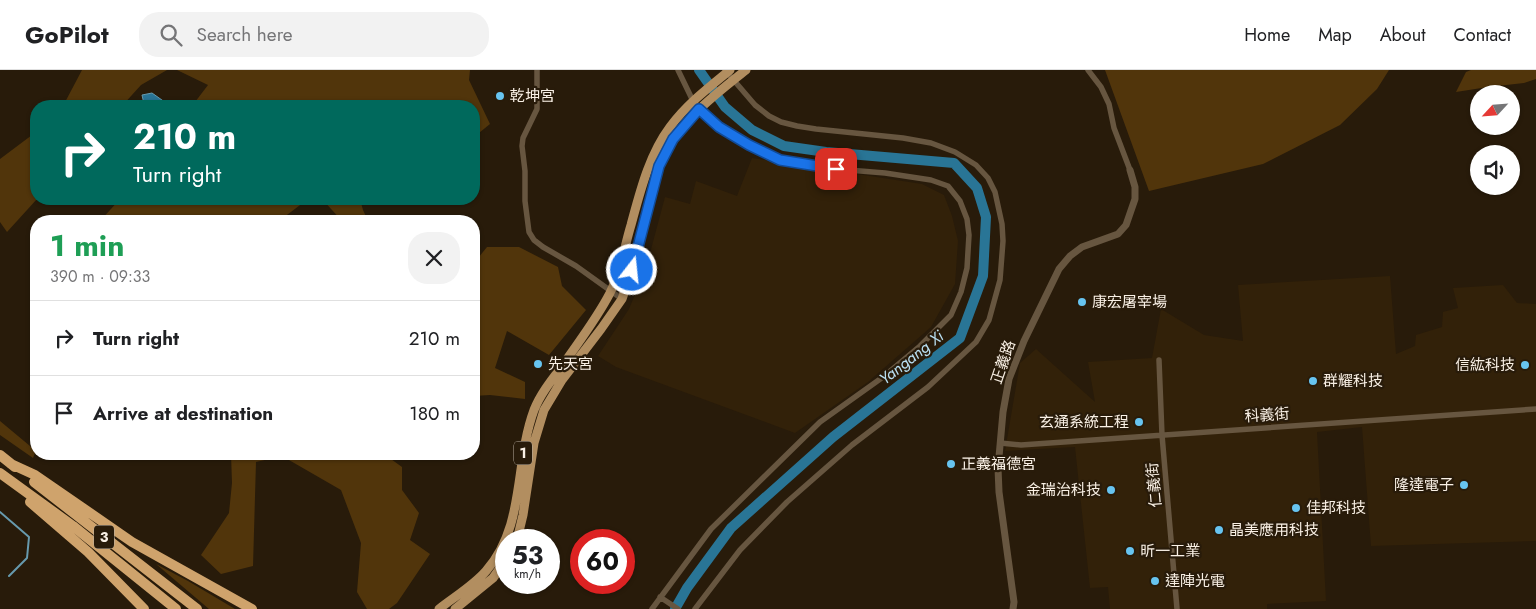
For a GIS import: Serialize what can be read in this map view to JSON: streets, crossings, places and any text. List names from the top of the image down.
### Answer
{
  "streets": {
    "highway": ["3"],
    "main road": ["1"],
    "street": ["正義路", "科義街", "仁義街"]
  },
  "crossings": [
    ["正義路", "科義街"],
    ["科義街", "仁義街"]
  ],
  "water": ["Yangang Xi"],
  "places": [
    "乾坤宮",
    "康宏屠宰場",
    "先天宮",
    "信紘科技",
    "群耀科技",
    "玄通系統工程",
    "正義福德宮",
    "隆達電子",
    "金瑞治科技",
    "佳邦科技",
    "晶美應用科技",
    "昕一工業",
    "達陣光電"
  ],
  "north": "bottom left",
  "page": {
    "header": "GoPilot",
    "search": "Search here",
    "nav": [
      "Home",
      "Map",
      "About",
      "Contact"
    ],
    "turn": ["210 m", "Turn right"],
    "heading": ["1 min", "390 m · 09:33"],
    "list": [
      {
        "name": "Turn right",
        "value": "210 m"
      },
      {
        "name": "Arrive at destination",
        "value": "180 m"
      }
    ],
    "speed": "53 km/h",
    "limit": "60"
  }
}
